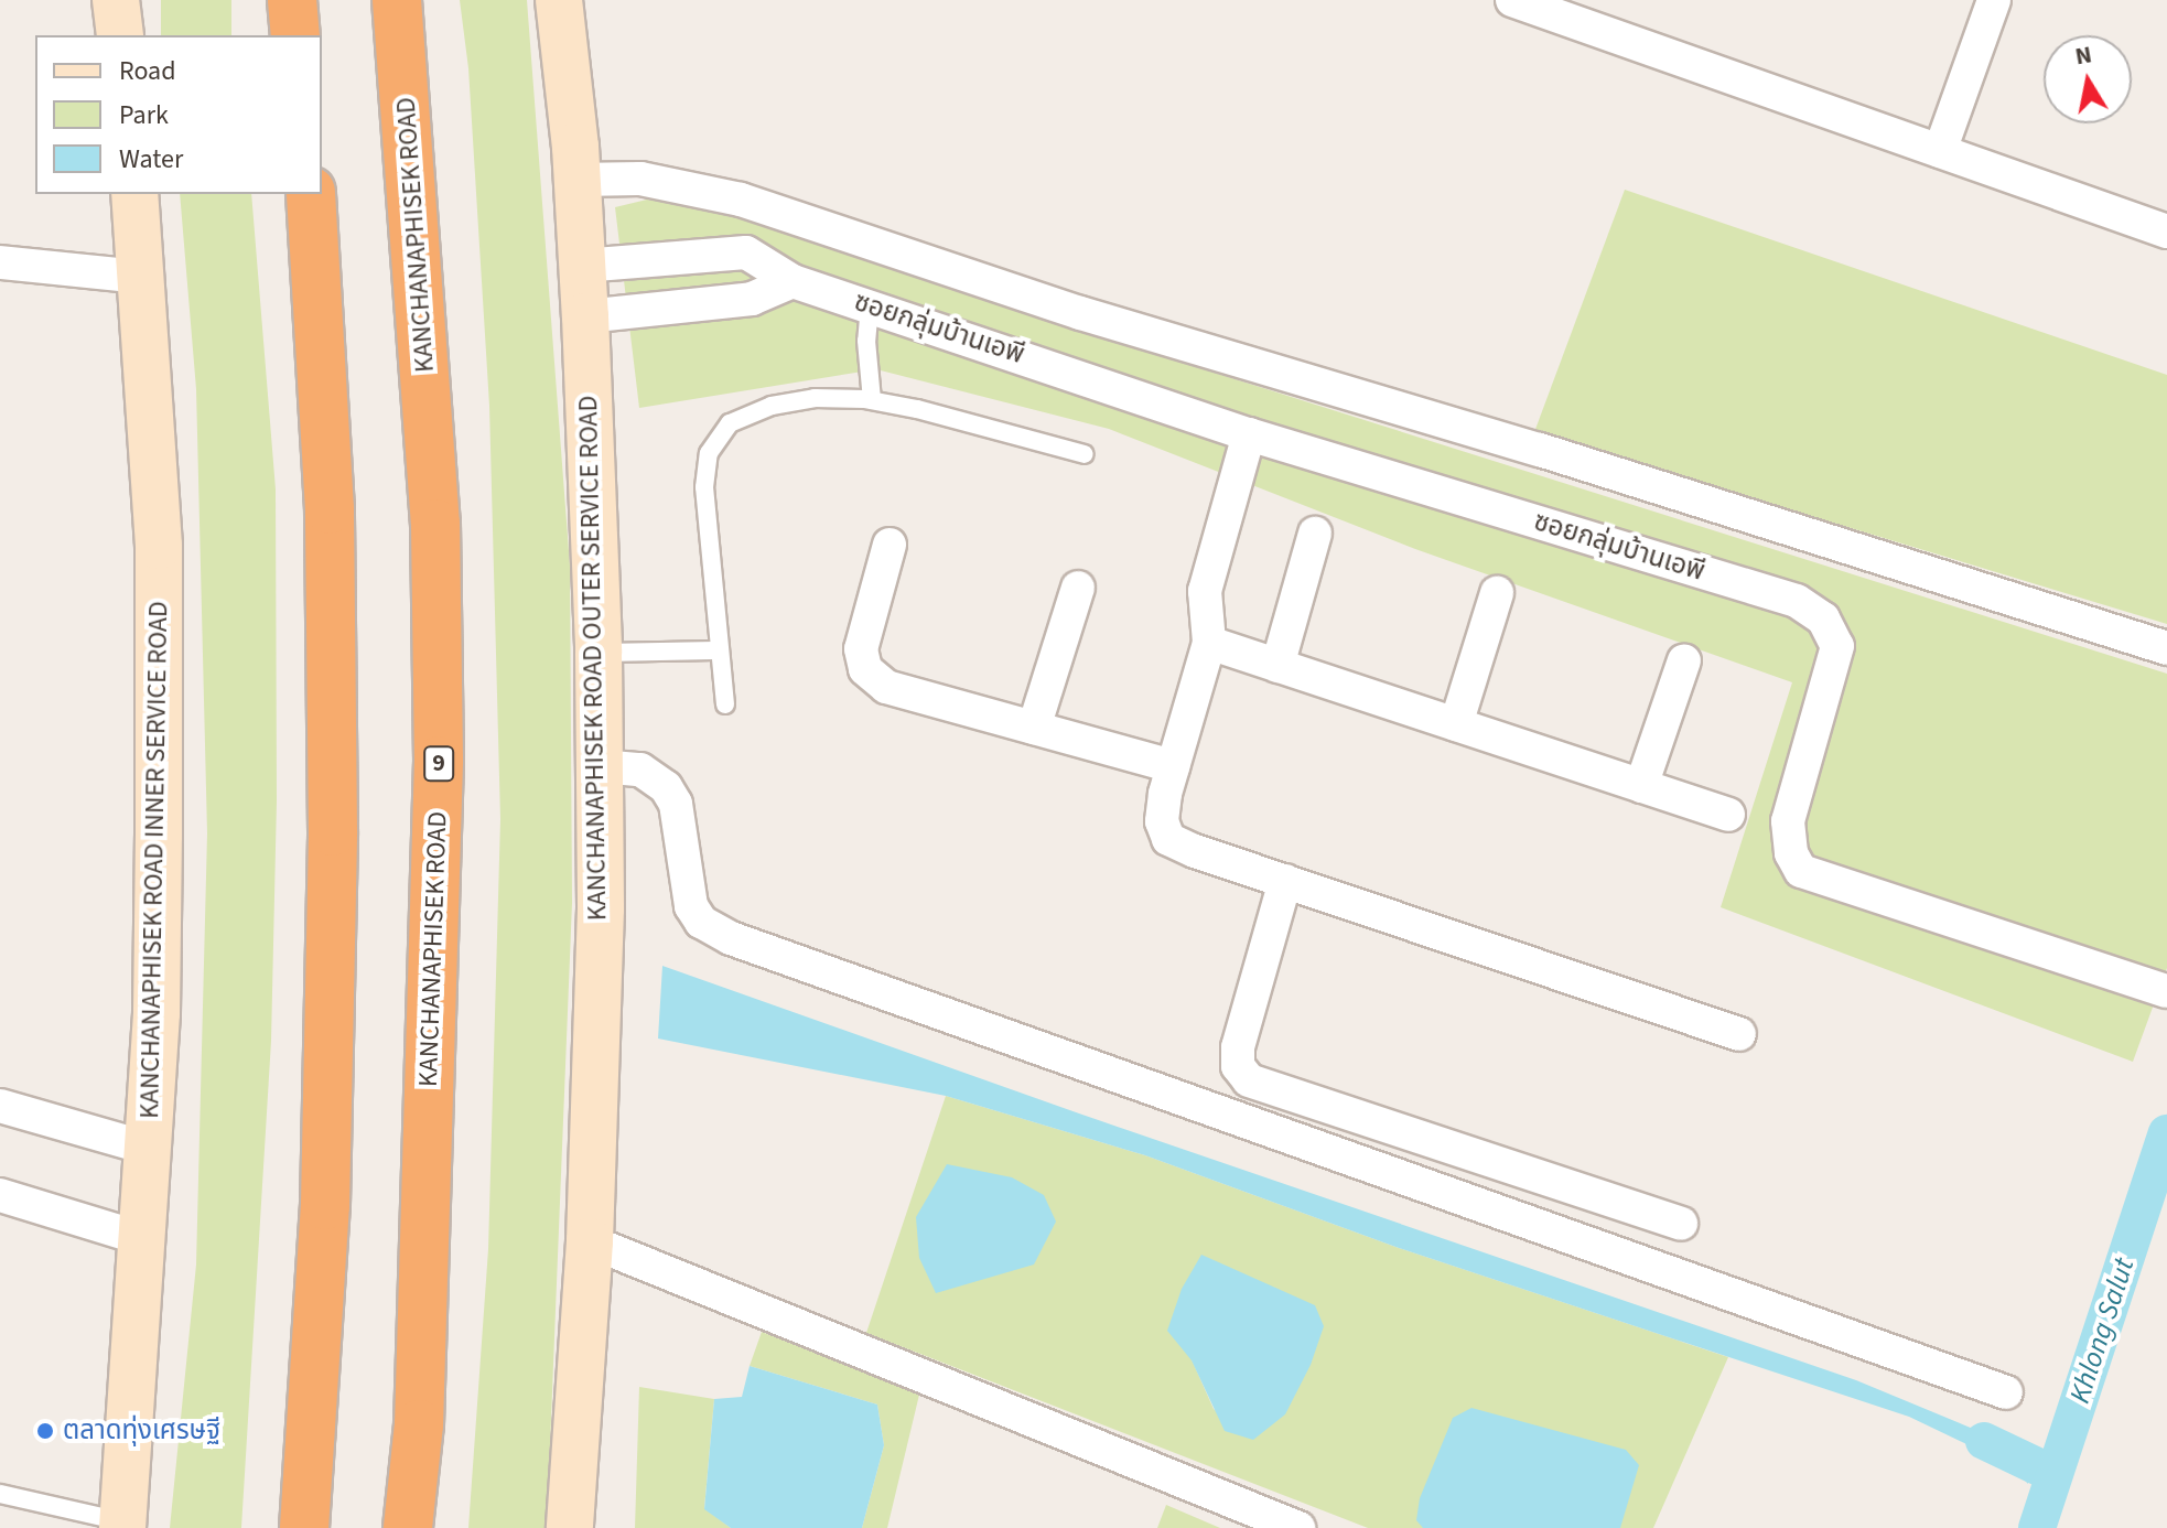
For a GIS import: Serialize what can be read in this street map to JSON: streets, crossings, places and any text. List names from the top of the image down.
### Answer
{
  "streets": {
    "highway": ["KANCHANAPHISEK ROAD", "9"],
    "main road": ["KANCHANAPHISEK ROAD OUTER SERVICE ROAD", "KANCHANAPHISEK ROAD INNER SERVICE ROAD"],
    "street": ["ซอยกลุ่มบ้านเอพี"]
  },
  "crossings": [
    ["ซอยกลุ่มบ้านเอพี", "KANCHANAPHISEK ROAD OUTER SERVICE ROAD"]
  ],
  "water": ["Khlong Salut"],
  "places": ["ตลาดทุ่งเศรษฐี"],
  "legend": ["Road", "Park", "Water"],
  "north": "top"
}
